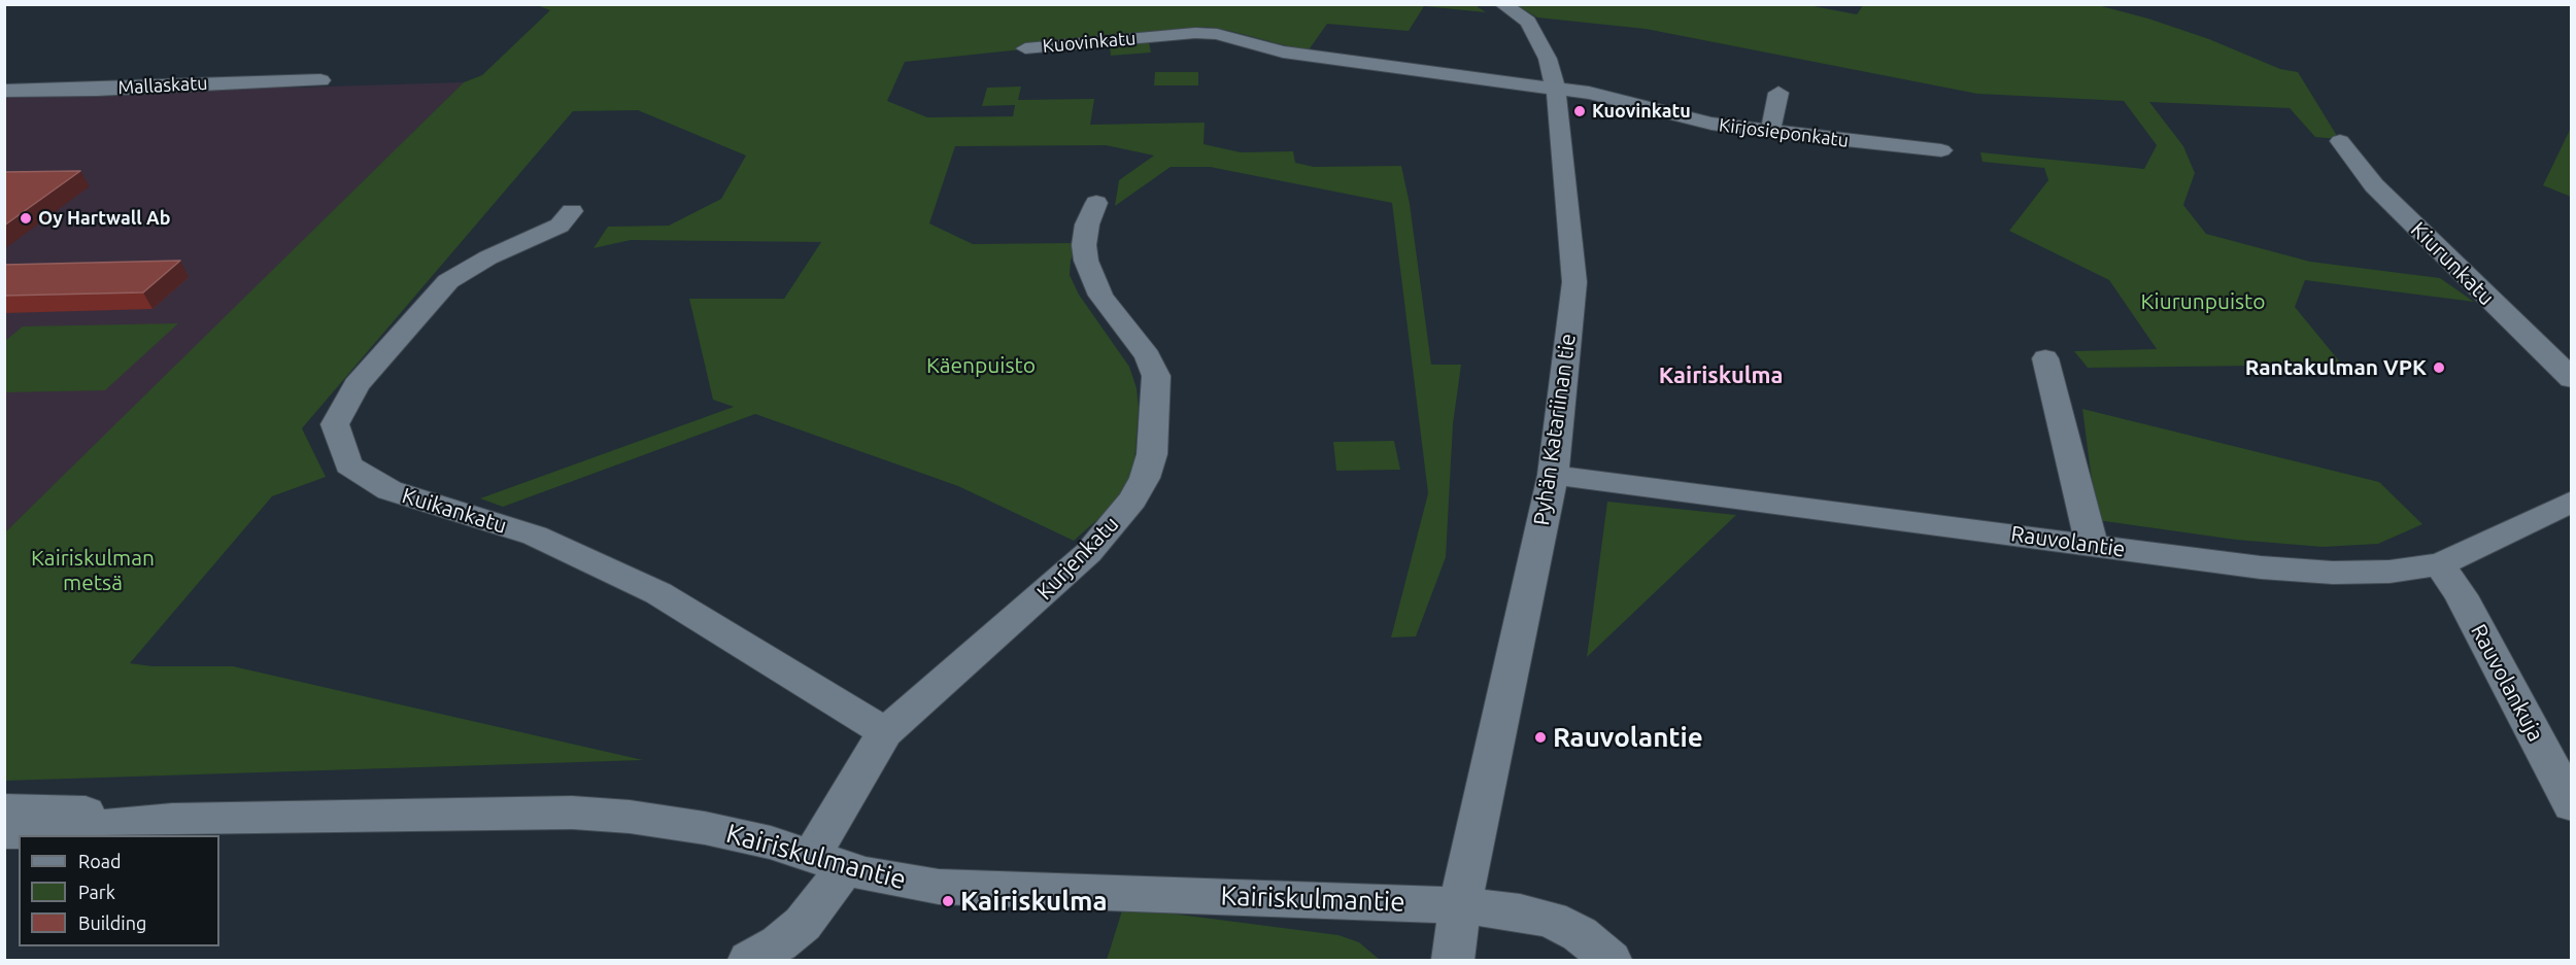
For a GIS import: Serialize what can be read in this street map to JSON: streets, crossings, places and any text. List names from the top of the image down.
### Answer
{
  "streets": {
    "street": [
      "Kuovinkatu",
      "Mallaskatu",
      "Kirjosieponkatu",
      "Kiurunkatu",
      "Pyhän Katariinan tie",
      "Kuikankatu",
      "Rauvolantie",
      "Kurjenkatu",
      "Rauvolankuja",
      "Kairiskulmantie"
    ]
  },
  "crossings": [
    ["Kuovinkatu", "Kirjosieponkatu"],
    ["Kuovinkatu", "Pyhän Katariinan tie"],
    ["Kirjosieponkatu", "Pyhän Katariinan tie"],
    ["Pyhän Katariinan tie", "Rauvolantie"],
    ["Pyhän Katariinan tie", "Kairiskulmantie"],
    ["Kuikankatu", "Kurjenkatu"],
    ["Rauvolantie", "Rauvolankuja"],
    ["Kurjenkatu", "Kairiskulmantie"]
  ],
  "districts": ["Kairiskulma"],
  "parks": ["Kiurunpuisto", "Käenpuisto", "Kairiskulman metsä"],
  "places": [
    "Kuovinkatu",
    "Oy Hartwall Ab",
    "Rantakulman VPK",
    "Rauvolantie",
    "Kairiskulma"
  ],
  "legend": ["Road", "Park", "Building"]
}
